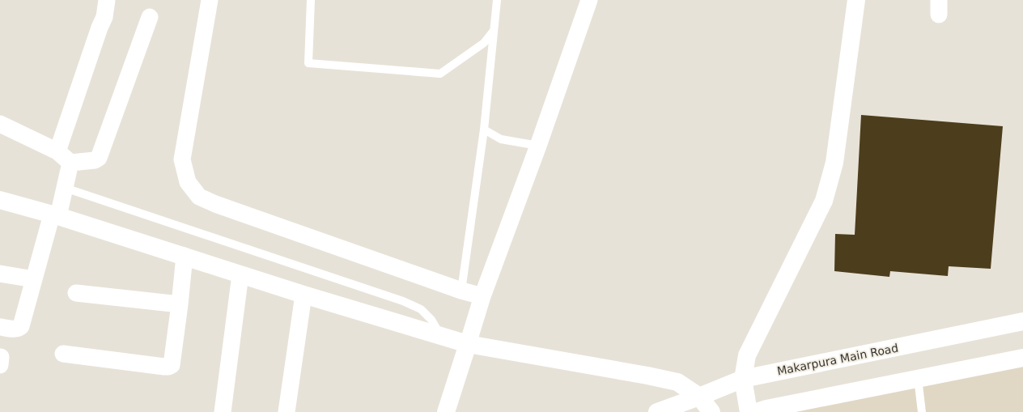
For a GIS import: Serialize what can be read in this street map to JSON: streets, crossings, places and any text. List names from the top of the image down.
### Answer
{
  "streets": {
    "main road": ["Makarpura Main Road"]
  }
}
